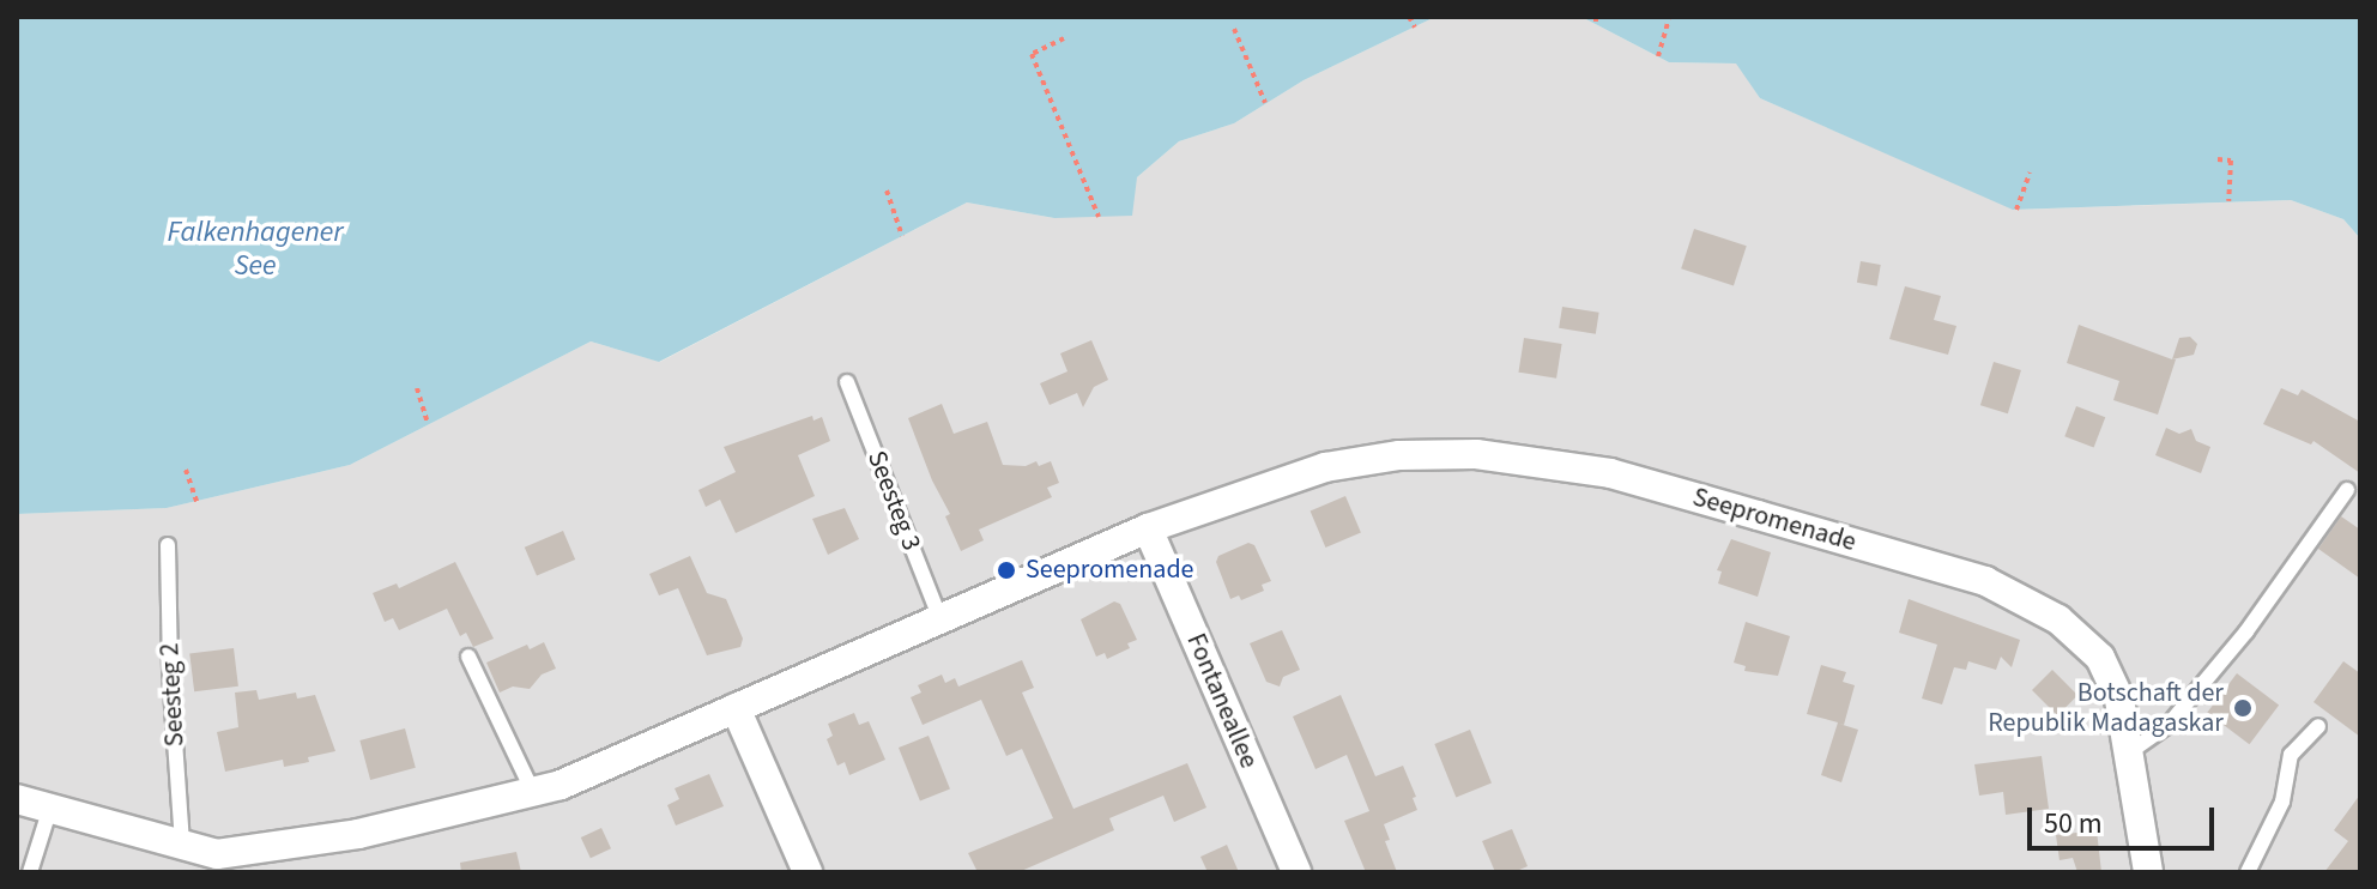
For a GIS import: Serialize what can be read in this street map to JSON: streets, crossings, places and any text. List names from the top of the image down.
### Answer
{
  "streets": {
    "street": ["Seepromenade", "Fontaneallee"],
    "lane": ["Seesteg 3", "Seesteg 2"]
  },
  "crossings": [
    ["Seesteg 3", "Seepromenade"],
    ["Seepromenade", "Seesteg 2"],
    ["Seepromenade", "Fontaneallee"]
  ],
  "water": ["Falkenhagener See"],
  "places": ["Seepromenade", "Botschaft der Republik Madagaskar"],
  "scale_bar": "50 m"
}
